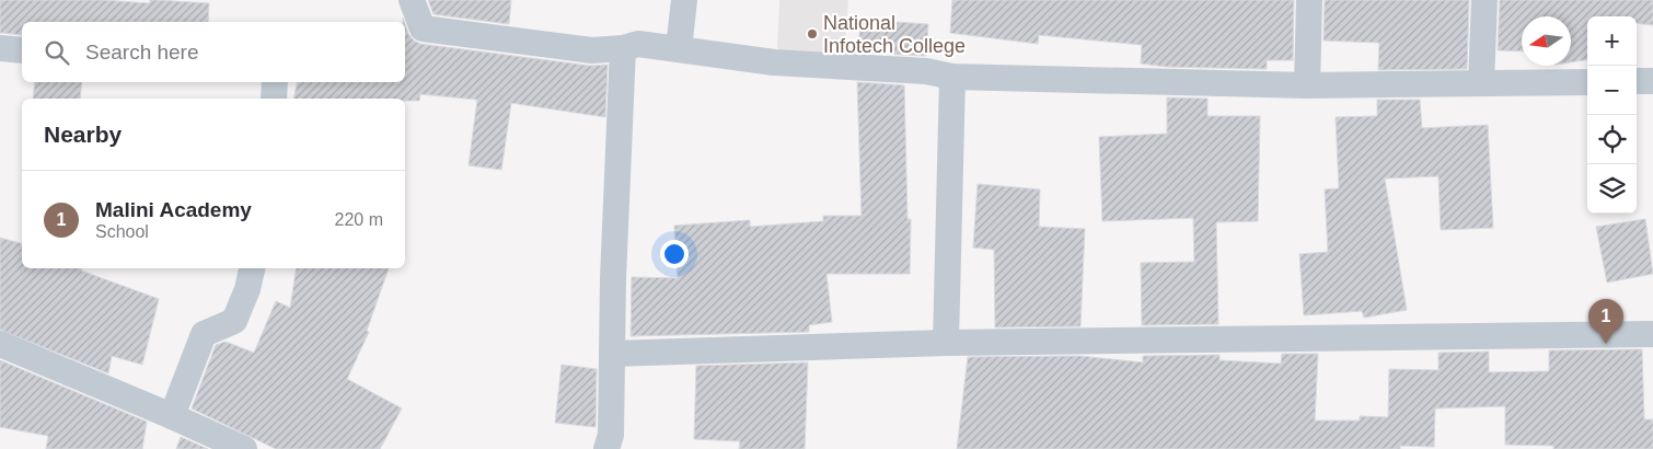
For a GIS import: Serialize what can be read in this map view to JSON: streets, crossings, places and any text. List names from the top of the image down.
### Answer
{
  "places": ["National Infotech College"],
  "north": "left",
  "page": {
    "map_buttons": ["+", "−"],
    "search": "Search here",
    "heading": "Nearby",
    "list": [
      {
        "mark": "1",
        "name": "Malini Academy",
        "note": "School",
        "value": "220 m"
      }
    ],
    "pins": "1"
  }
}
